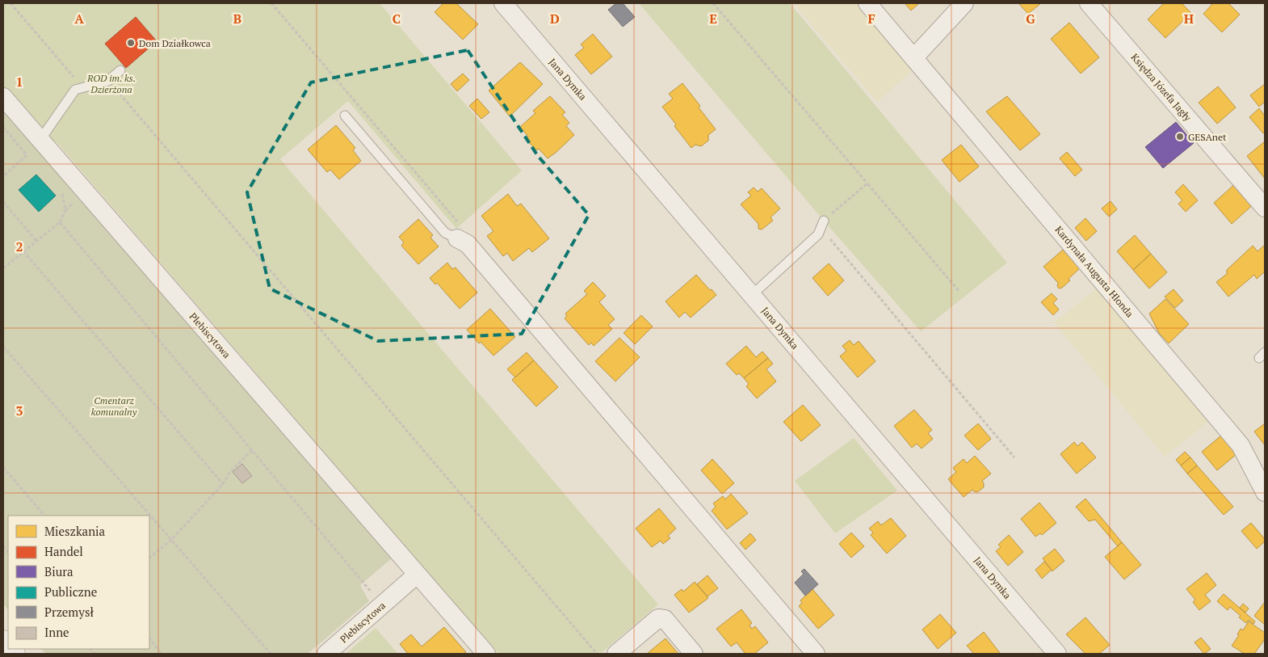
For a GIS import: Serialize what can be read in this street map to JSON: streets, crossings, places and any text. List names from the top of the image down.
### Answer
{
  "streets": {
    "street": [
      "Jana Dymka",
      "Księdza Józefa Jagły",
      "Kardynała Augusta Hlonda",
      "Plebiscytowa"
    ]
  },
  "parks": ["ROD im. ks. Dzierżona", "Cmentarz komunalny"],
  "places": ["Dom Działkowca", "GESAnet"],
  "legend": [
    "Mieszkania",
    "Handel",
    "Biura",
    "Publiczne",
    "Przemysł",
    "Inne"
  ],
  "grid": {
    "columns": [
      "A",
      "B",
      "C",
      "D",
      "E",
      "F",
      "G",
      "H"
    ],
    "rows": ["1", "2", "3"]
  }
}
